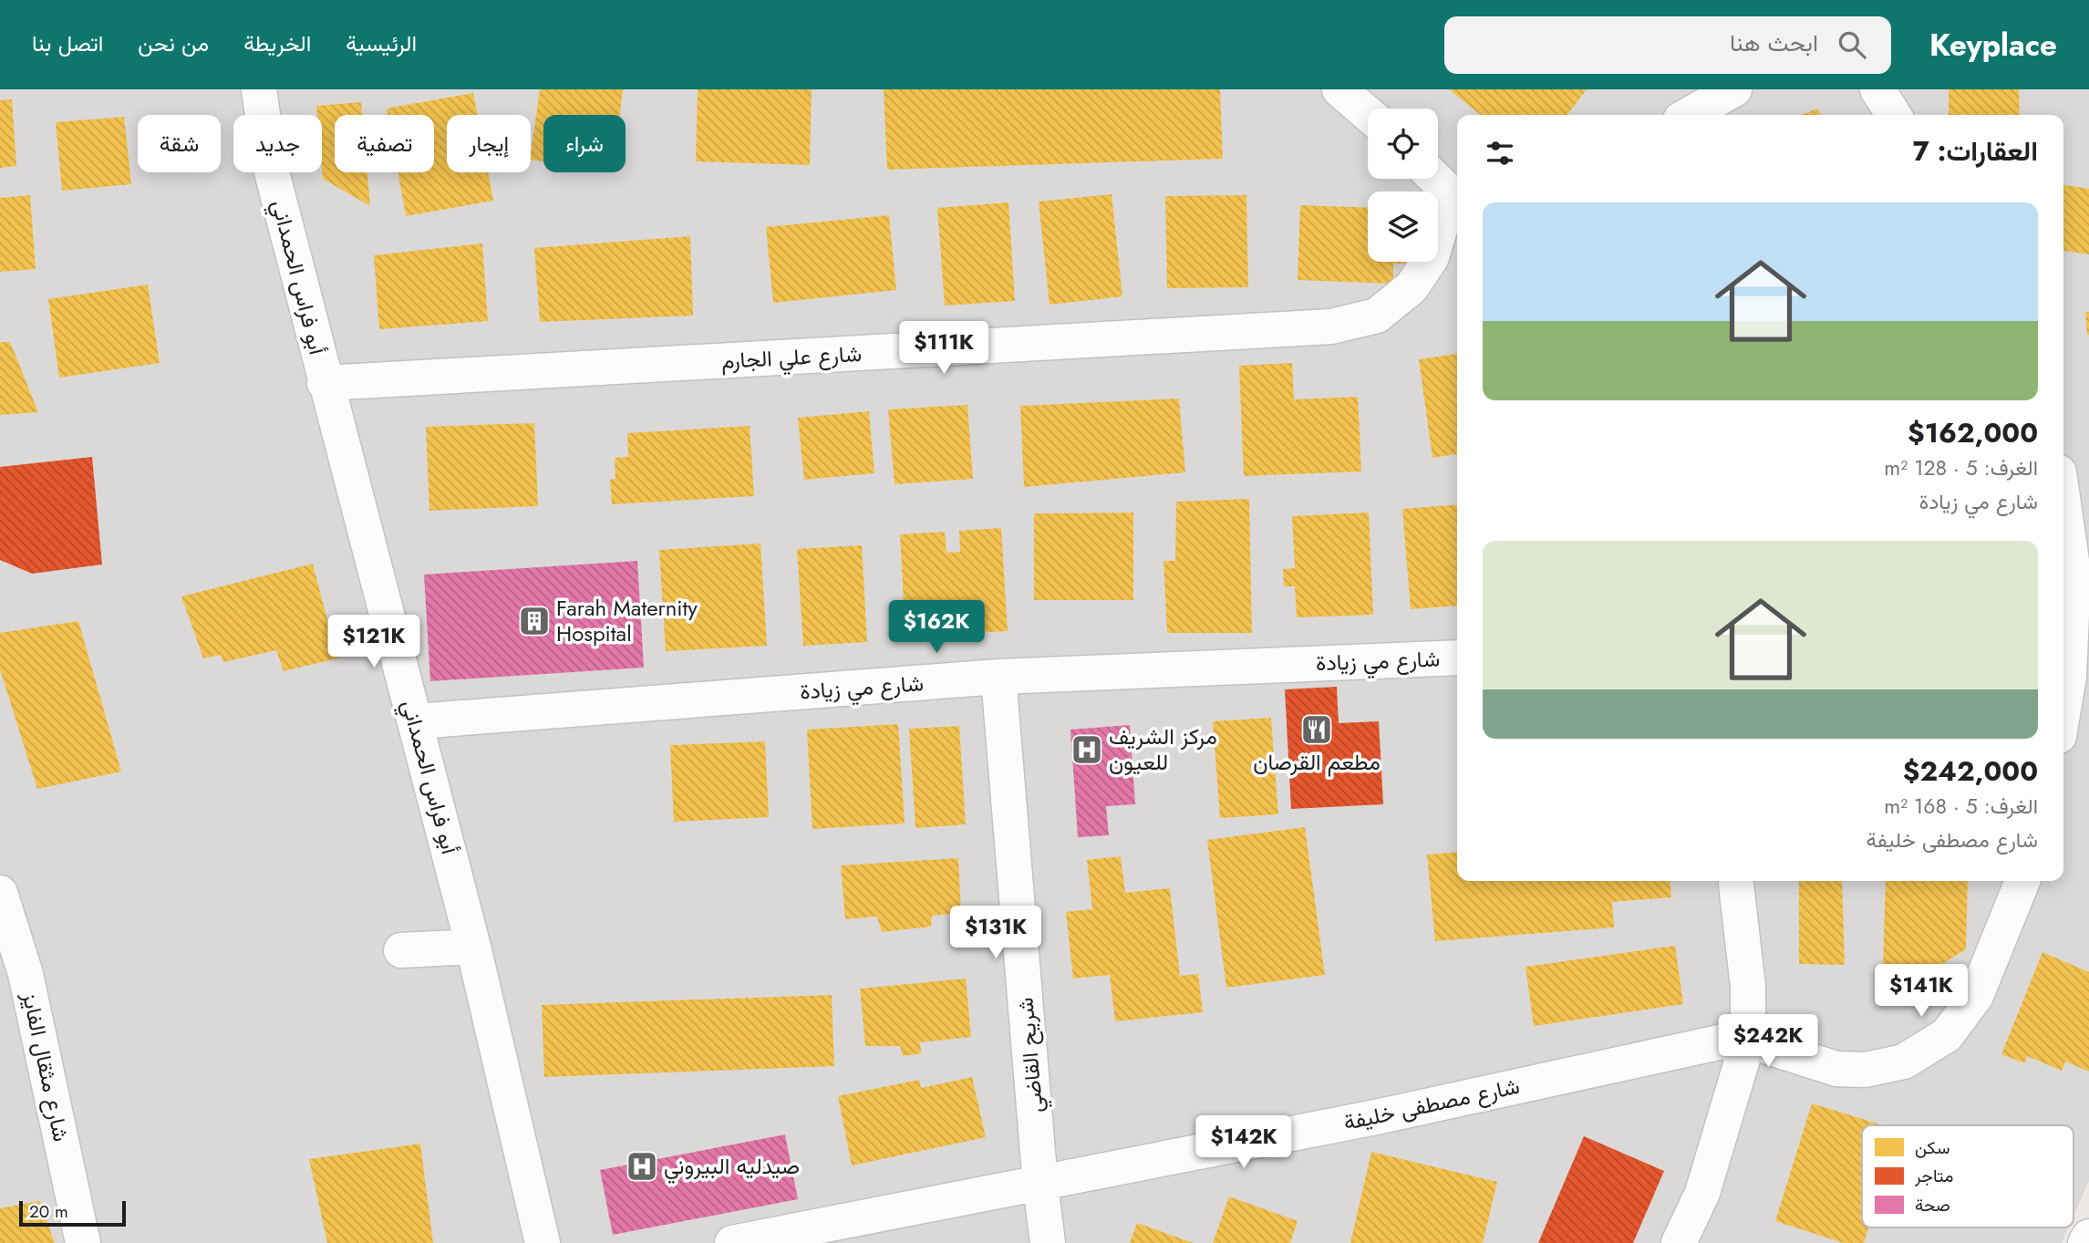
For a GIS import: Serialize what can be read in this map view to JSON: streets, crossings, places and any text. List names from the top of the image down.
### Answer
{
  "streets": {
    "street": [
      "أبو فراس الحمداني",
      "شارع علي الجارم",
      "شارع مي زيادة",
      "شريح القاضي",
      "شارع مثقال الفايز",
      "شارع مصطفى خليفة"
    ]
  },
  "crossings": [
    ["أبو فراس الحمداني", "شارع علي الجارم"],
    ["أبو فراس الحمداني", "شارع مي زيادة"],
    ["شارع مي زيادة", "شريح القاضي"],
    ["شريح القاضي", "شارع مصطفى خليفة"]
  ],
  "places": {
    "building": ["Farah Maternity Hospital"],
    "restaurant": ["مطعم القرصان"],
    "hospital": ["مركز الشريف للعيون", "صيدليه البيروني"]
  },
  "legend": ["سكن", "متاجر", "صحة"],
  "scale_bar": "20 m",
  "page": {
    "header": "Keyplace",
    "search": "ابحث هنا",
    "nav": [
      "الرئيسية",
      "الخريطة",
      "من نحن",
      "اتصل بنا"
    ],
    "chip": [
      "شراء",
      "إيجار",
      "تصفية",
      "جديد",
      "شقة"
    ],
    "heading": "العقارات: 7",
    "list": [
      {
        "name": "$162,000",
        "note": "الغرف: 5 · 128 m² · شارع مي زيادة"
      },
      {
        "name": "$242,000",
        "note": "الغرف: 5 · 168 m² · شارع مصطفى خليفة"
      }
    ],
    "price": [
      "$111K",
      "$162K",
      "$121K",
      "$131K",
      "$141K",
      "$242K",
      "$142K"
    ],
    "scale": "20 m"
  }
}
